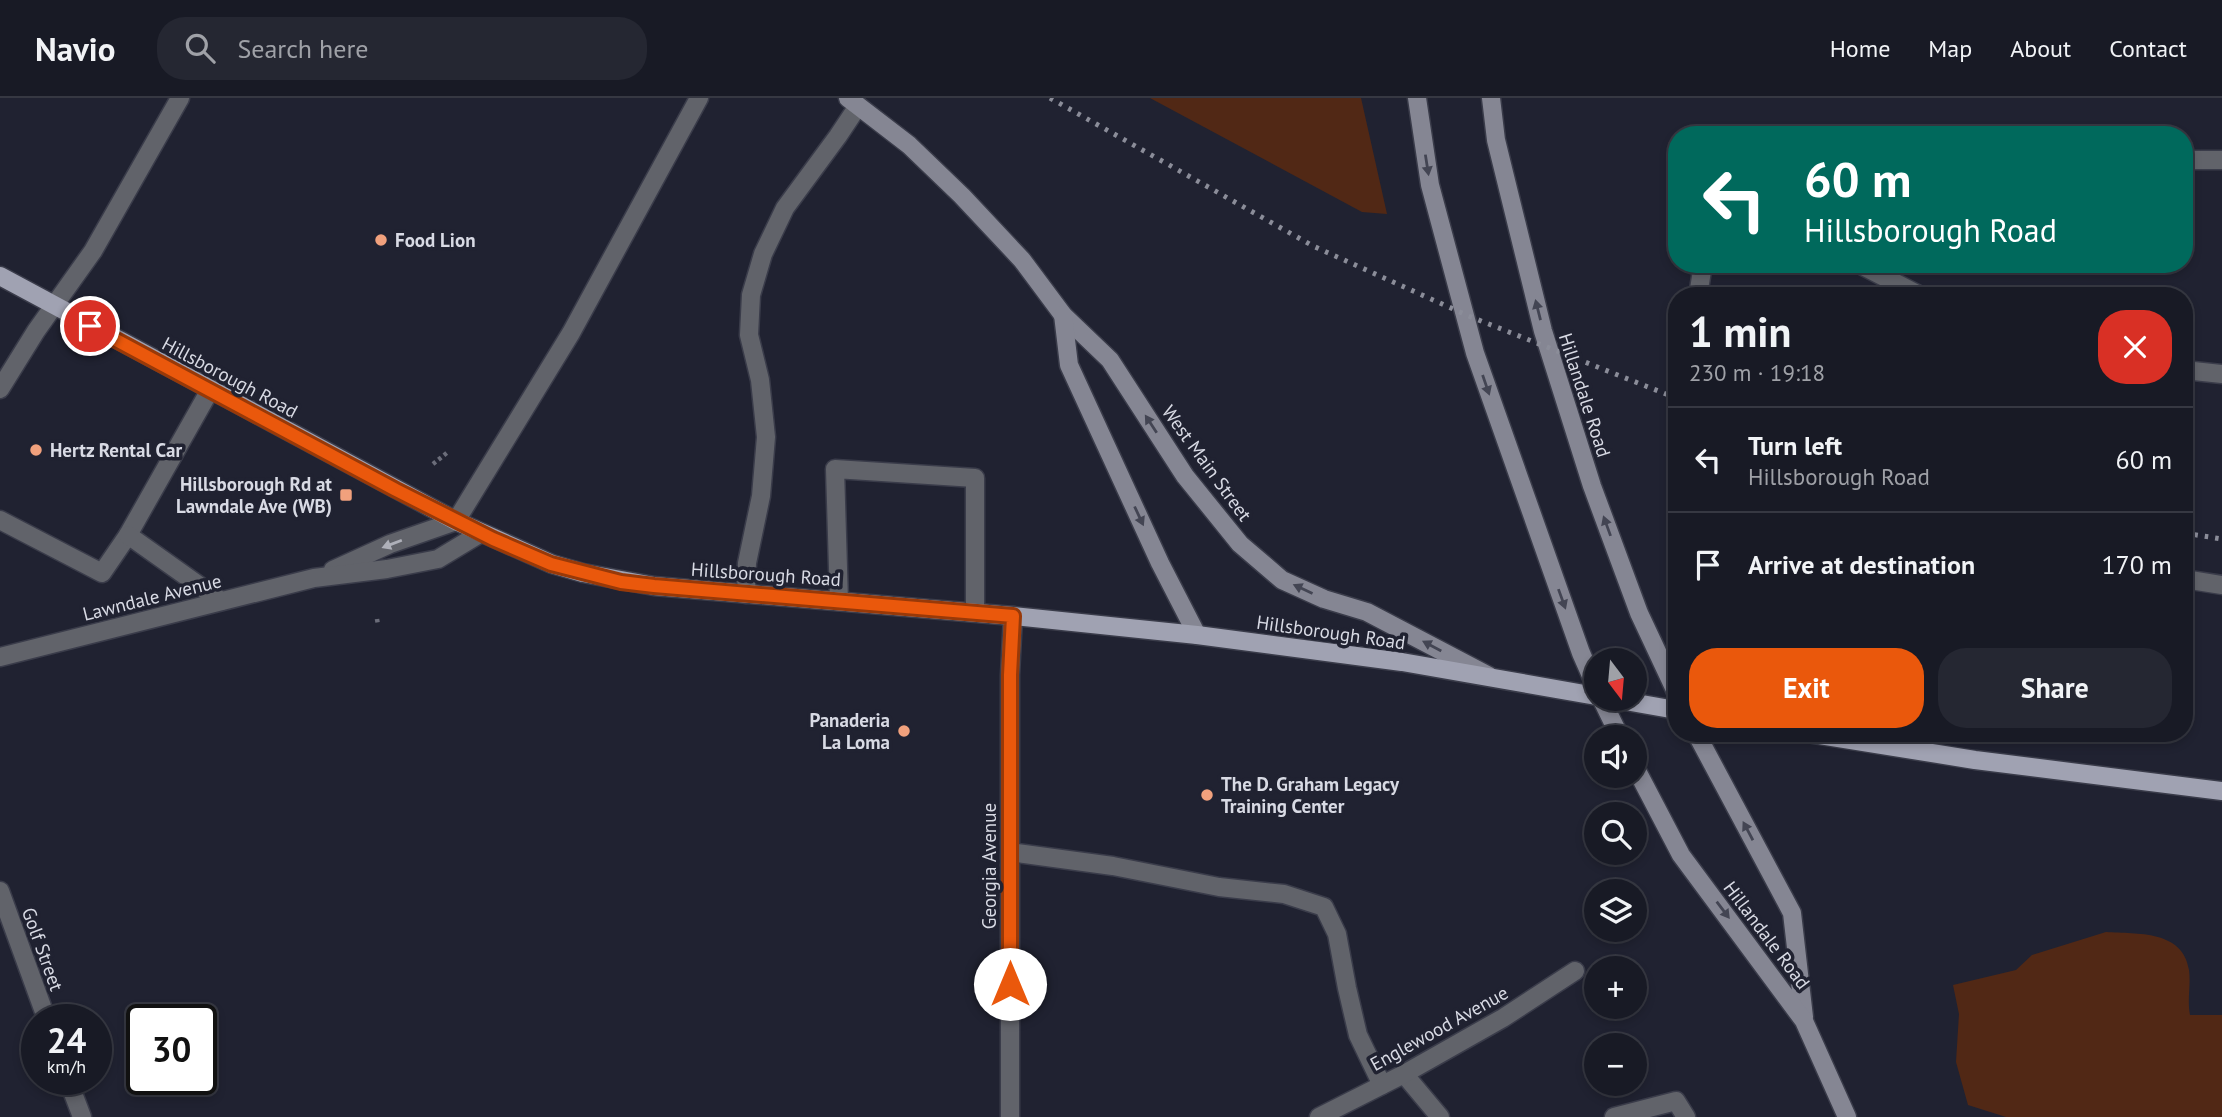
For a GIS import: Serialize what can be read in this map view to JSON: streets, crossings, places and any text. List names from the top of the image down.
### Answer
{
  "streets": {
    "main road": ["Hillsborough Road", "Hillandale Road", "West Main Street"],
    "street": [
      "Lawndale Avenue",
      "Georgia Avenue",
      "Golf Street",
      "Englewood Avenue"
    ]
  },
  "crossings": [
    ["Hillsborough Road", "West Main Street"],
    ["Hillsborough Road", "Lawndale Avenue"],
    ["Hillsborough Road", "Georgia Avenue"]
  ],
  "places": {
    "other": [
      "Food Lion",
      "Hertz Rental Car",
      "Panaderia La Loma",
      "The D. Graham Legacy Training Center"
    ],
    "transit": ["Hillsborough Rd at Lawndale Ave (WB)"]
  },
  "north": "bottom",
  "page": {
    "header": "Navio",
    "search": "Search here",
    "nav": [
      "Home",
      "Map",
      "About",
      "Contact"
    ],
    "turn": ["60 m", "Hillsborough Road"],
    "heading": ["1 min", "230 m · 19:18"],
    "list": [
      {
        "name": "Turn left",
        "note": "Hillsborough Road",
        "value": "60 m"
      },
      {
        "name": "Arrive at destination",
        "value": "170 m"
      }
    ],
    "buttons": ["Exit", "Share"],
    "map_buttons": ["+", "−"],
    "speed": "24 km/h",
    "limit": "30"
  }
}
